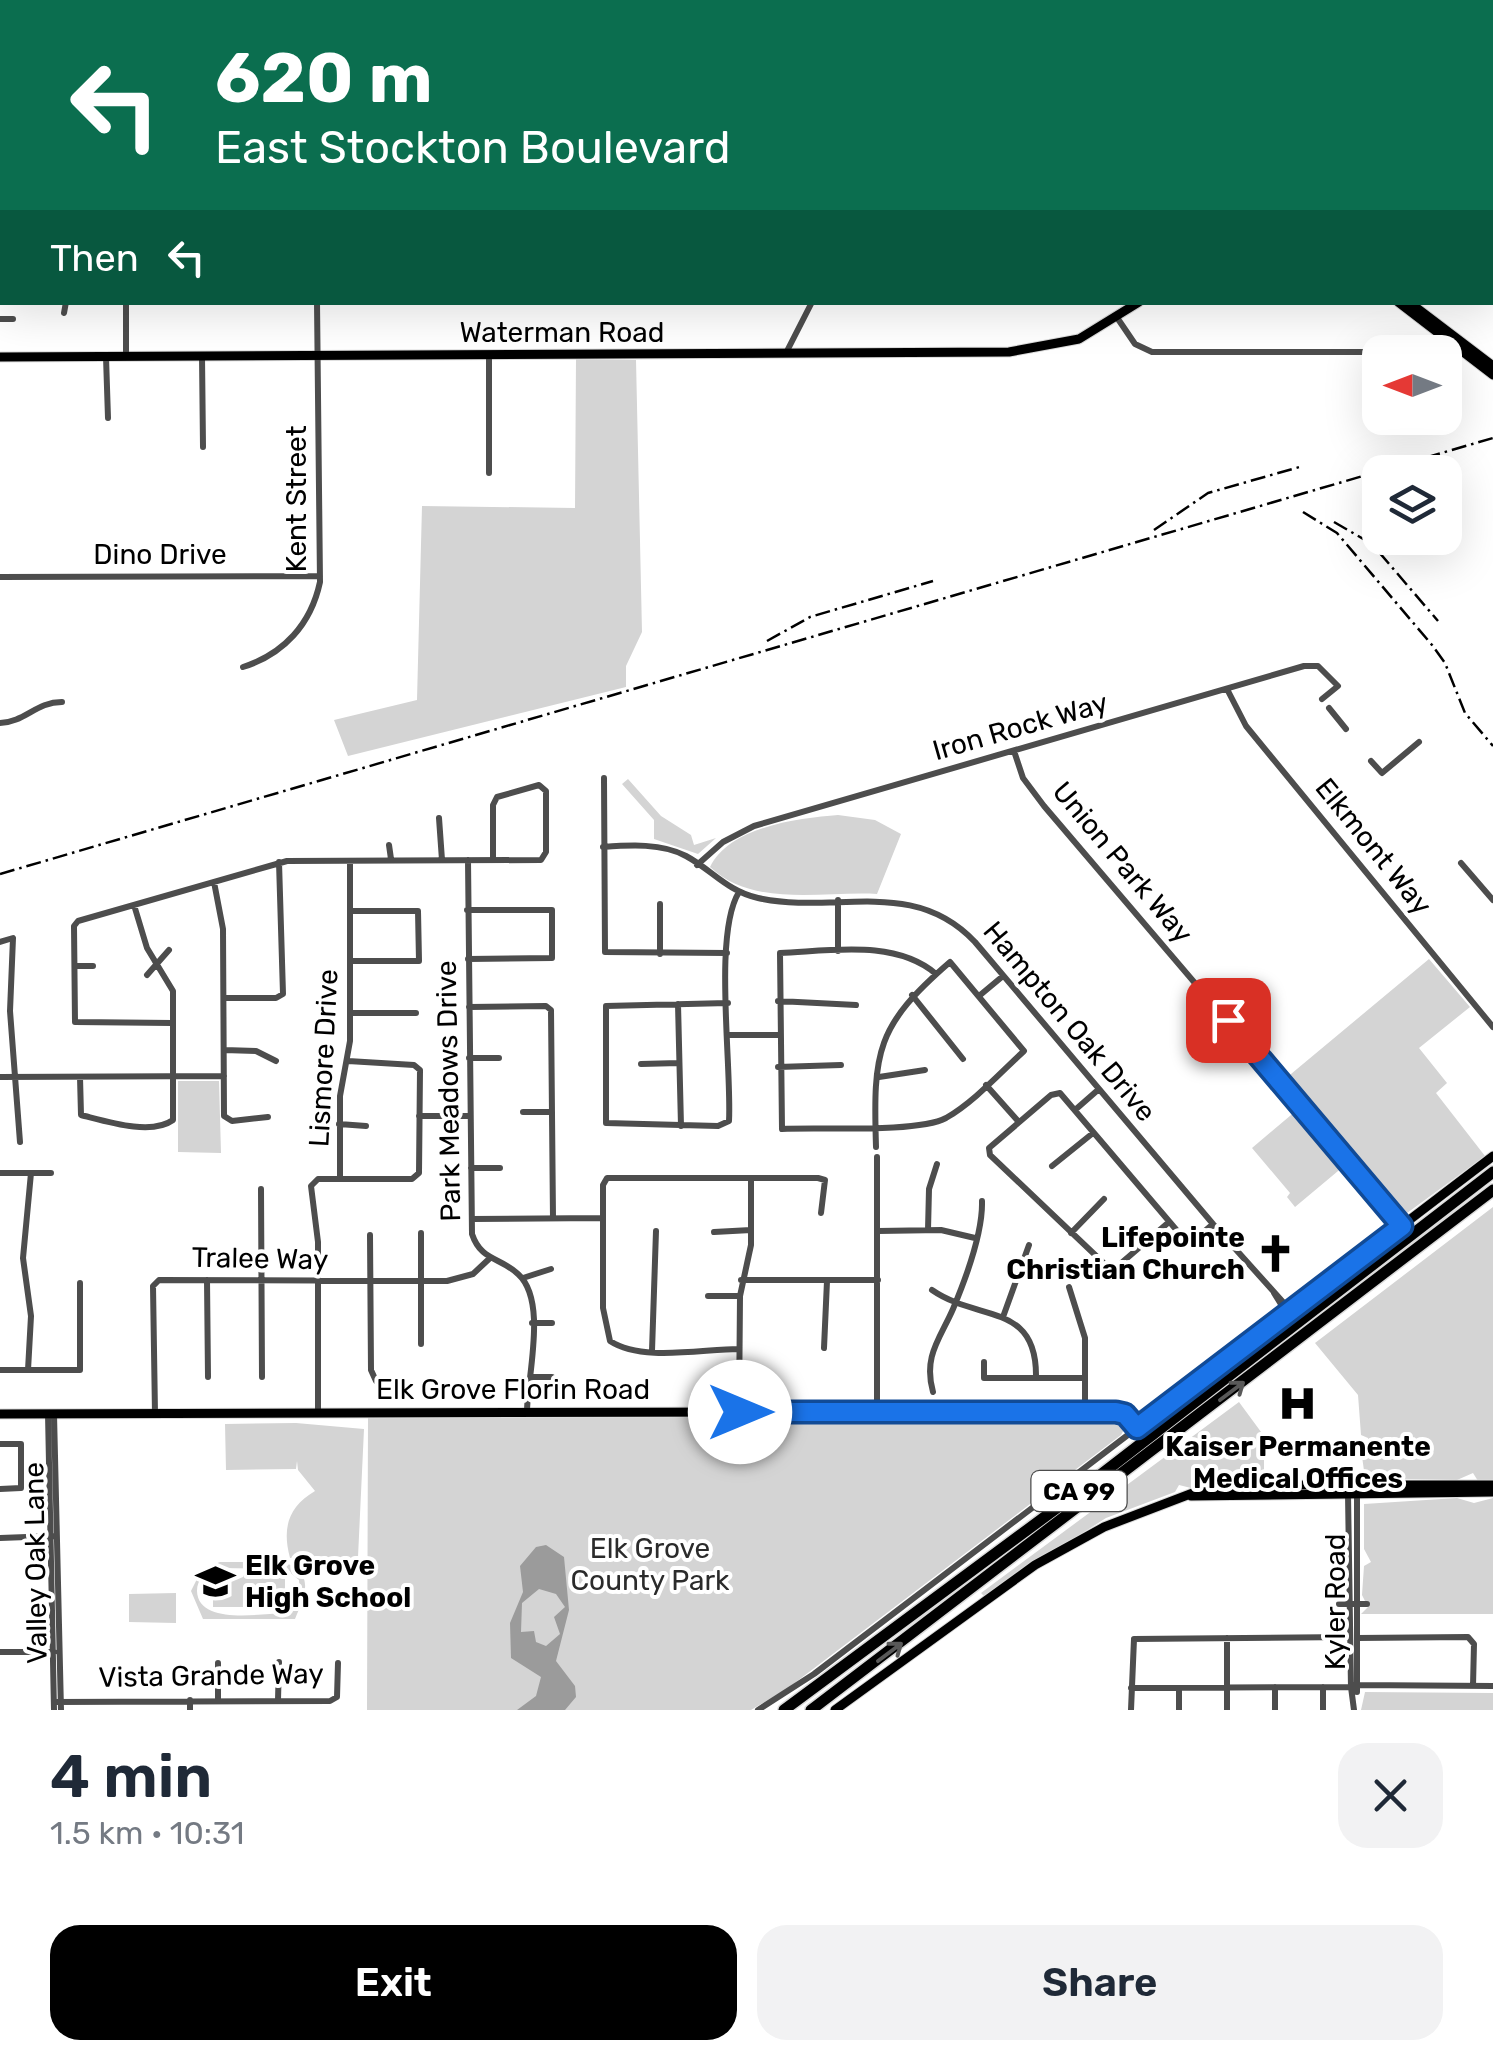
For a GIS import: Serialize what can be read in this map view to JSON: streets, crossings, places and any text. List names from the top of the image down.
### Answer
{
  "streets": {
    "highway": ["CA 99"],
    "main road": ["Waterman Road", "Elk Grove Florin Road"],
    "street": [
      "Kent Street",
      "Dino Drive",
      "Iron Rock Way",
      "Elkmont Way",
      "Union Park Way",
      "Hampton Oak Drive",
      "Lismore Drive",
      "Park Meadows Drive",
      "Tralee Way",
      "Valley Oak Lane",
      "Kyler Road",
      "Vista Grande Way"
    ]
  },
  "crossings": [
    ["Waterman Road", "Kent Street"],
    ["Kent Street", "Dino Drive"],
    ["Iron Rock Way", "Elkmont Way"],
    ["Iron Rock Way", "Union Park Way"],
    ["Iron Rock Way", "Hampton Oak Drive"],
    ["Lismore Drive", "Tralee Way"],
    ["Lismore Drive", "Elk Grove Florin Road"],
    ["Park Meadows Drive", "Tralee Way"],
    ["Tralee Way", "Elk Grove Florin Road"],
    ["Elk Grove Florin Road", "Valley Oak Lane"],
    ["Valley Oak Lane", "Vista Grande Way"]
  ],
  "parks": ["Elk Grove County Park"],
  "places": {
    "church": ["Lifepointe Christian Church"],
    "hospital": ["Kaiser Permanente Medical Offices"],
    "school or university": ["Elk Grove High School"]
  },
  "north": "left",
  "page": {
    "turn": ["620 m", "East Stockton Boulevard"],
    "then": "Then",
    "heading": ["4 min", "1.5 km · 10:31"],
    "buttons": ["Exit", "Share"]
  }
}
